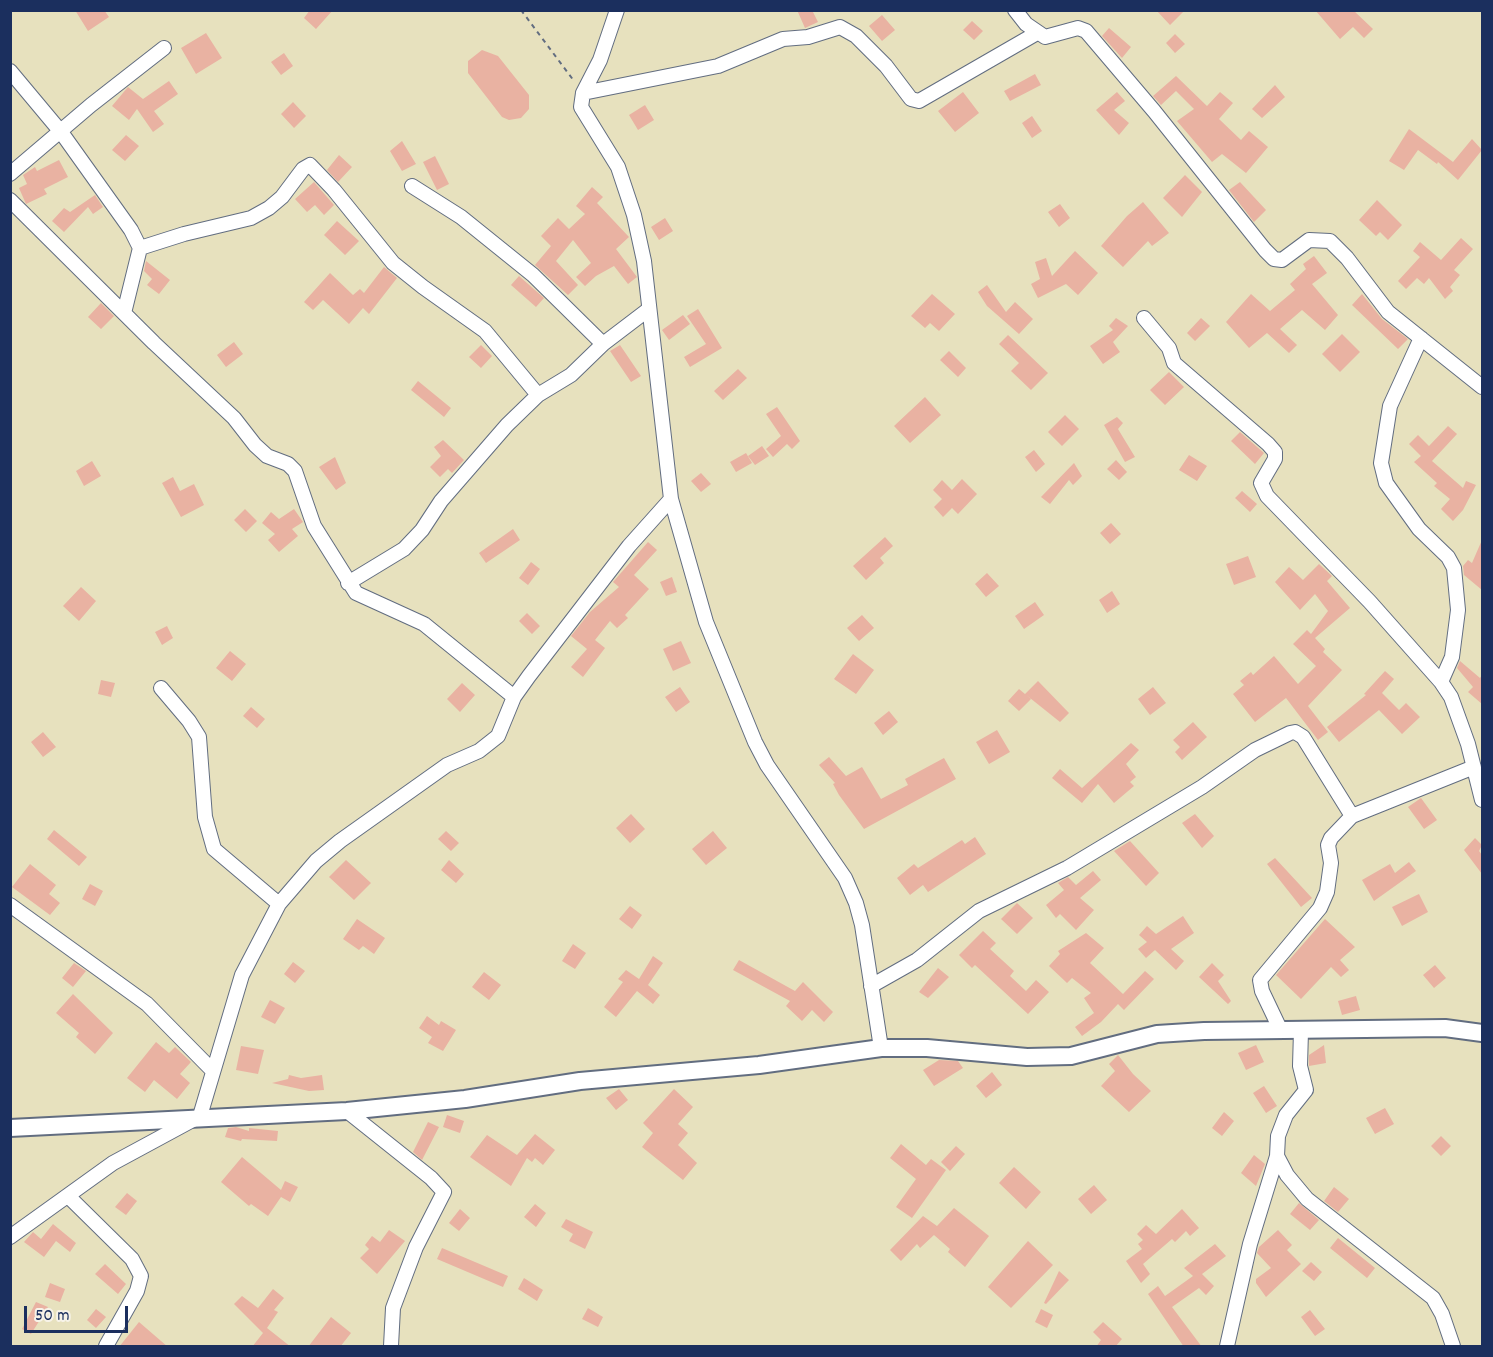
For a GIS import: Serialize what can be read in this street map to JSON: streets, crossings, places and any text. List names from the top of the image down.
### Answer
{
  "scale_bar": "50 m"
}
